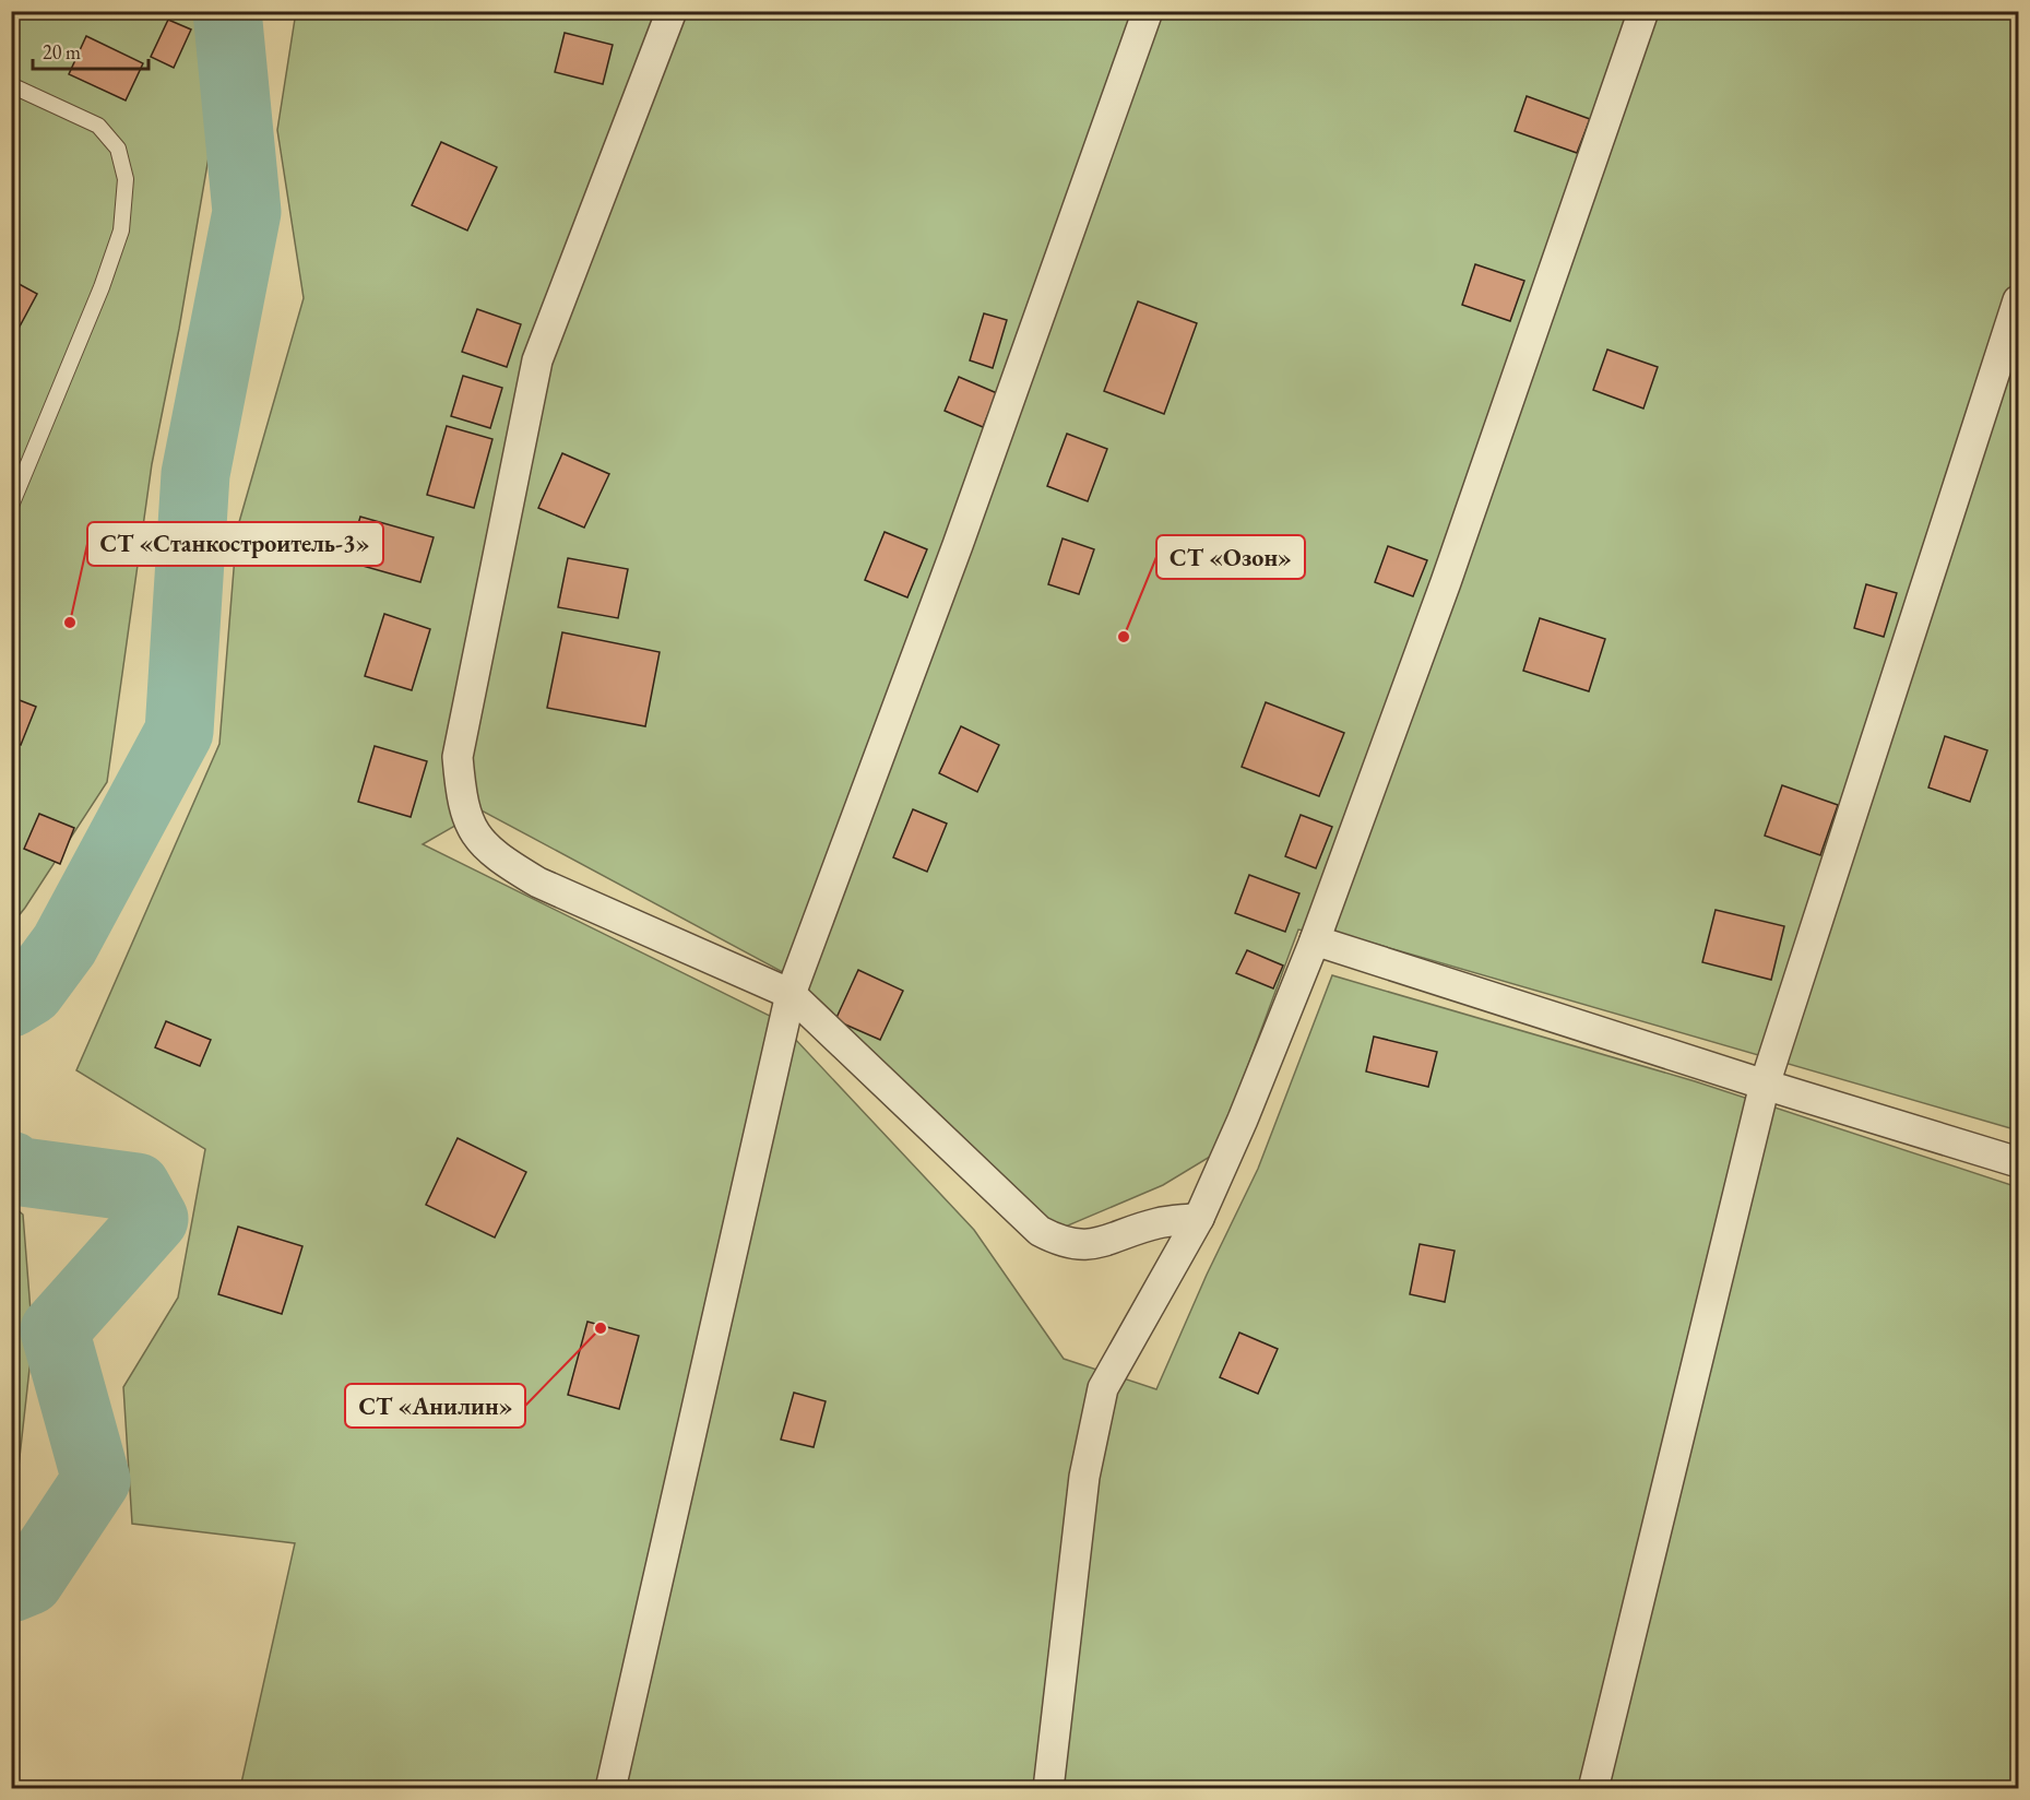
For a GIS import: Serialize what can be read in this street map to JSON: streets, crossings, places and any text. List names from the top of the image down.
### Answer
{
  "places": ["СТ «Станкостроитель-3»", "СТ «Озон»", "СТ «Анилин»"],
  "scale_bar": "20 m"
}
